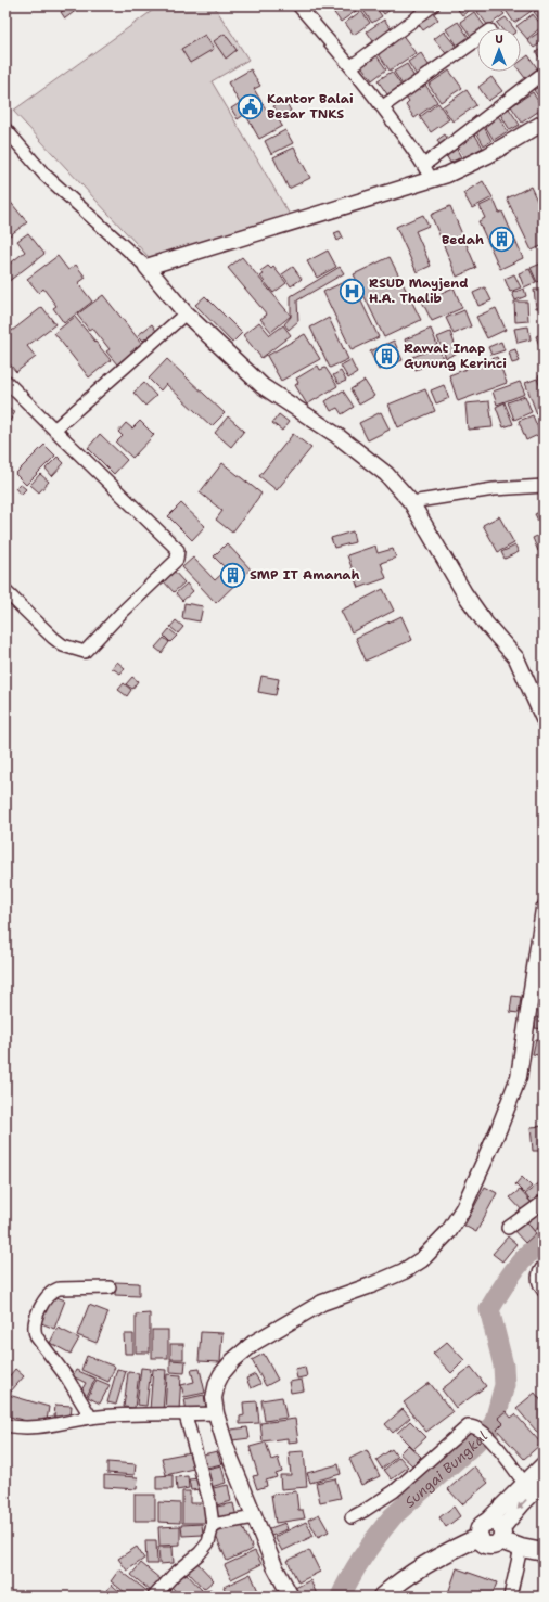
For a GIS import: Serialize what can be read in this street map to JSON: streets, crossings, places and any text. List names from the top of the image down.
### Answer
{
  "water": ["Sungai Bungkal"],
  "places": {
    "public building": ["Kantor Balai Besar TNKS"],
    "building": ["Bedah", "Rawat Inap Gunung Kerinci", "SMP IT Amanah"],
    "hospital": ["RSUD Mayjend H.A. Thalib"]
  },
  "north": "top"
}
